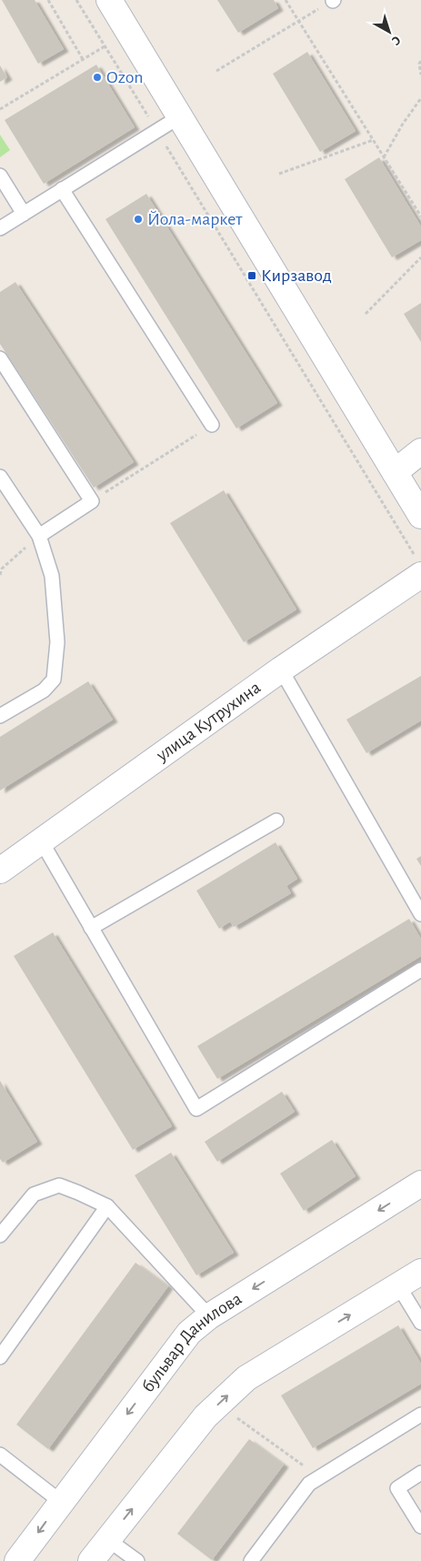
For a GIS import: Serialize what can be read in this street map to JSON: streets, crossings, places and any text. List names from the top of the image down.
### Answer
{
  "streets": {
    "street": ["улица Кутрухина", "бульвар Данилова"]
  },
  "places": {
    "other": ["Ozon", "Йола-маркет"],
    "transit": ["Кирзавод"]
  },
  "north": "bottom right"
}
